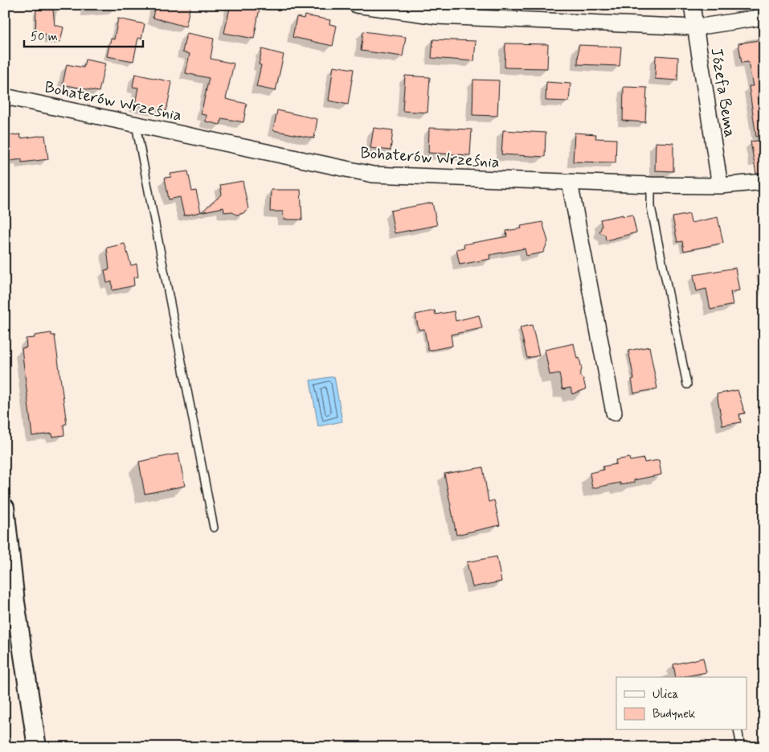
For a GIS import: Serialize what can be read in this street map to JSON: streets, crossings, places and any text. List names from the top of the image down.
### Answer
{
  "streets": {
    "street": ["Józefa Bema", "Bohaterów Września"]
  },
  "crossings": [
    ["Józefa Bema", "Bohaterów Września"]
  ],
  "legend": ["Ulica", "Budynek"],
  "scale_bar": "50 m"
}
